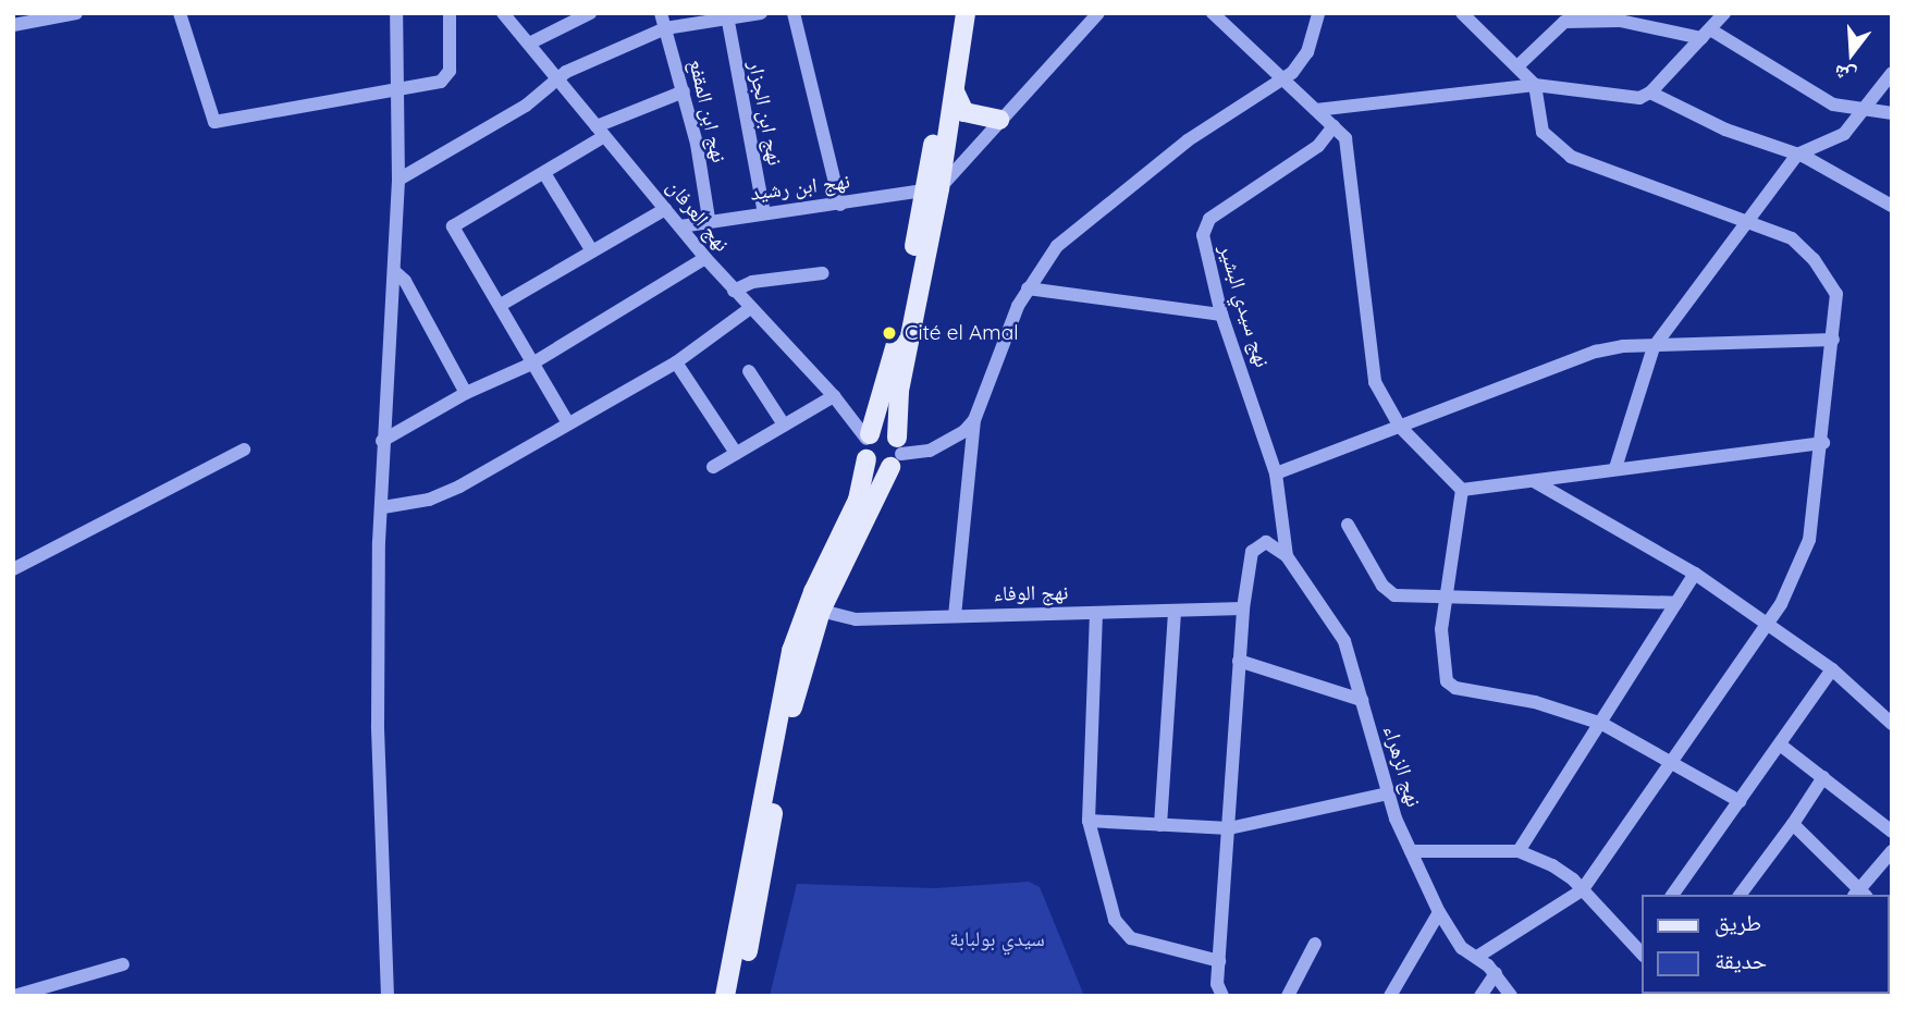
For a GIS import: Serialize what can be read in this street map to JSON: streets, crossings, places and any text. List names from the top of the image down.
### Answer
{
  "streets": {
    "street": [
      "نهج ابن المقفع",
      "نهج ابن الجزار",
      "نهج ابن رشيد",
      "نهج العرفان",
      "نهج سيدي البشير",
      "نهج الوفاء",
      "نهج الزهراء"
    ]
  },
  "crossings": [
    ["نهج ابن المقفع", "نهج ابن رشيد"],
    ["نهج ابن الجزار", "نهج ابن رشيد"],
    ["نهج ابن رشيد", "نهج العرفان"],
    ["نهج سيدي البشير", "نهج الزهراء"],
    ["نهج الوفاء", "نهج الزهراء"]
  ],
  "parks": ["سيدي بولبابة"],
  "places": ["Cité el Amal"],
  "legend": ["طريق", "حديقة"],
  "north": "bottom"
}
